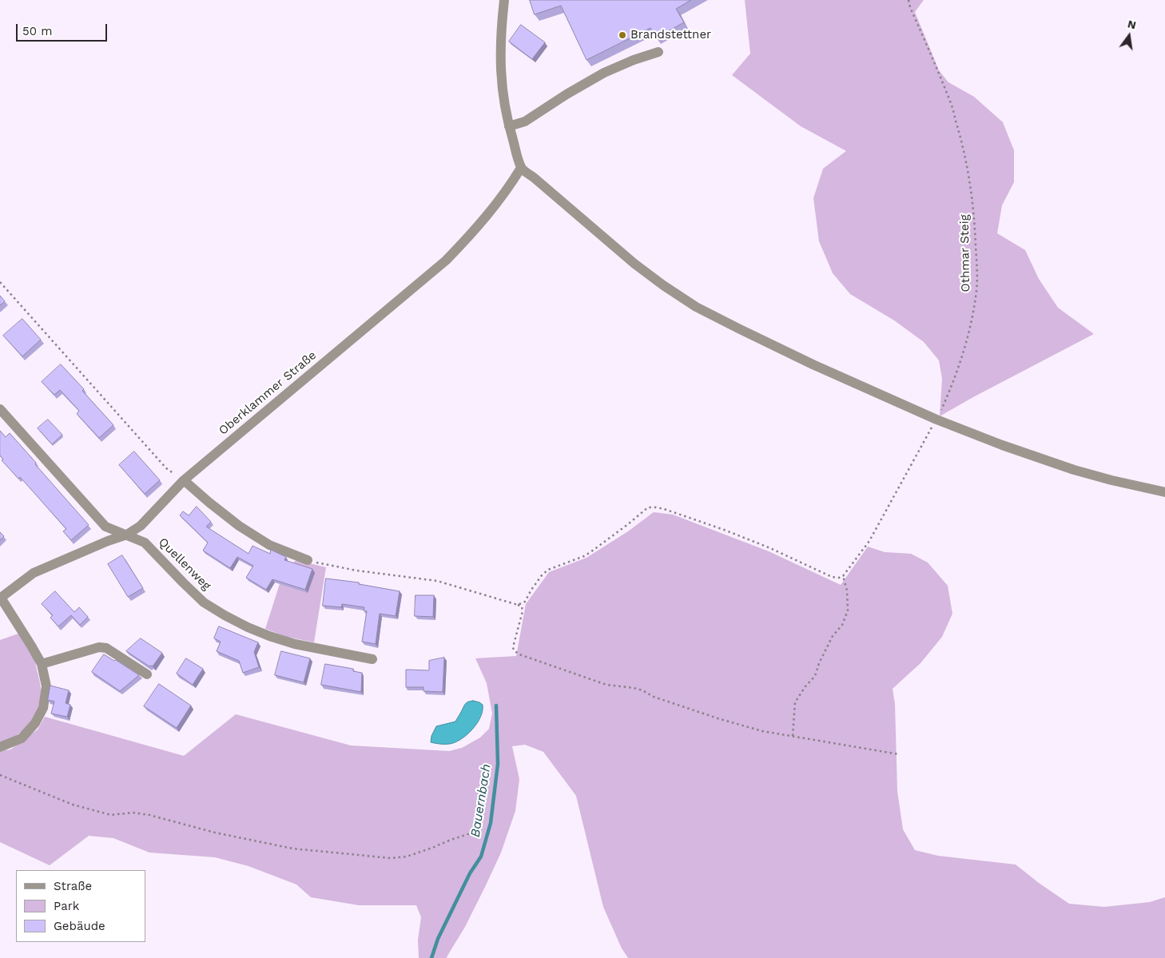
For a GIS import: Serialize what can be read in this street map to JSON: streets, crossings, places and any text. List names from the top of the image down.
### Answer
{
  "streets": {
    "street": ["Oberklammer Straße", "Quellenweg"],
    "path": ["Othmar Steig"]
  },
  "crossings": [
    ["Oberklammer Straße", "Quellenweg"]
  ],
  "water": ["Bauernbach"],
  "places": ["Brandstettner"],
  "legend": ["Straße", "Park", "Gebäude"],
  "scale_bar": "50 m",
  "north": "top"
}
